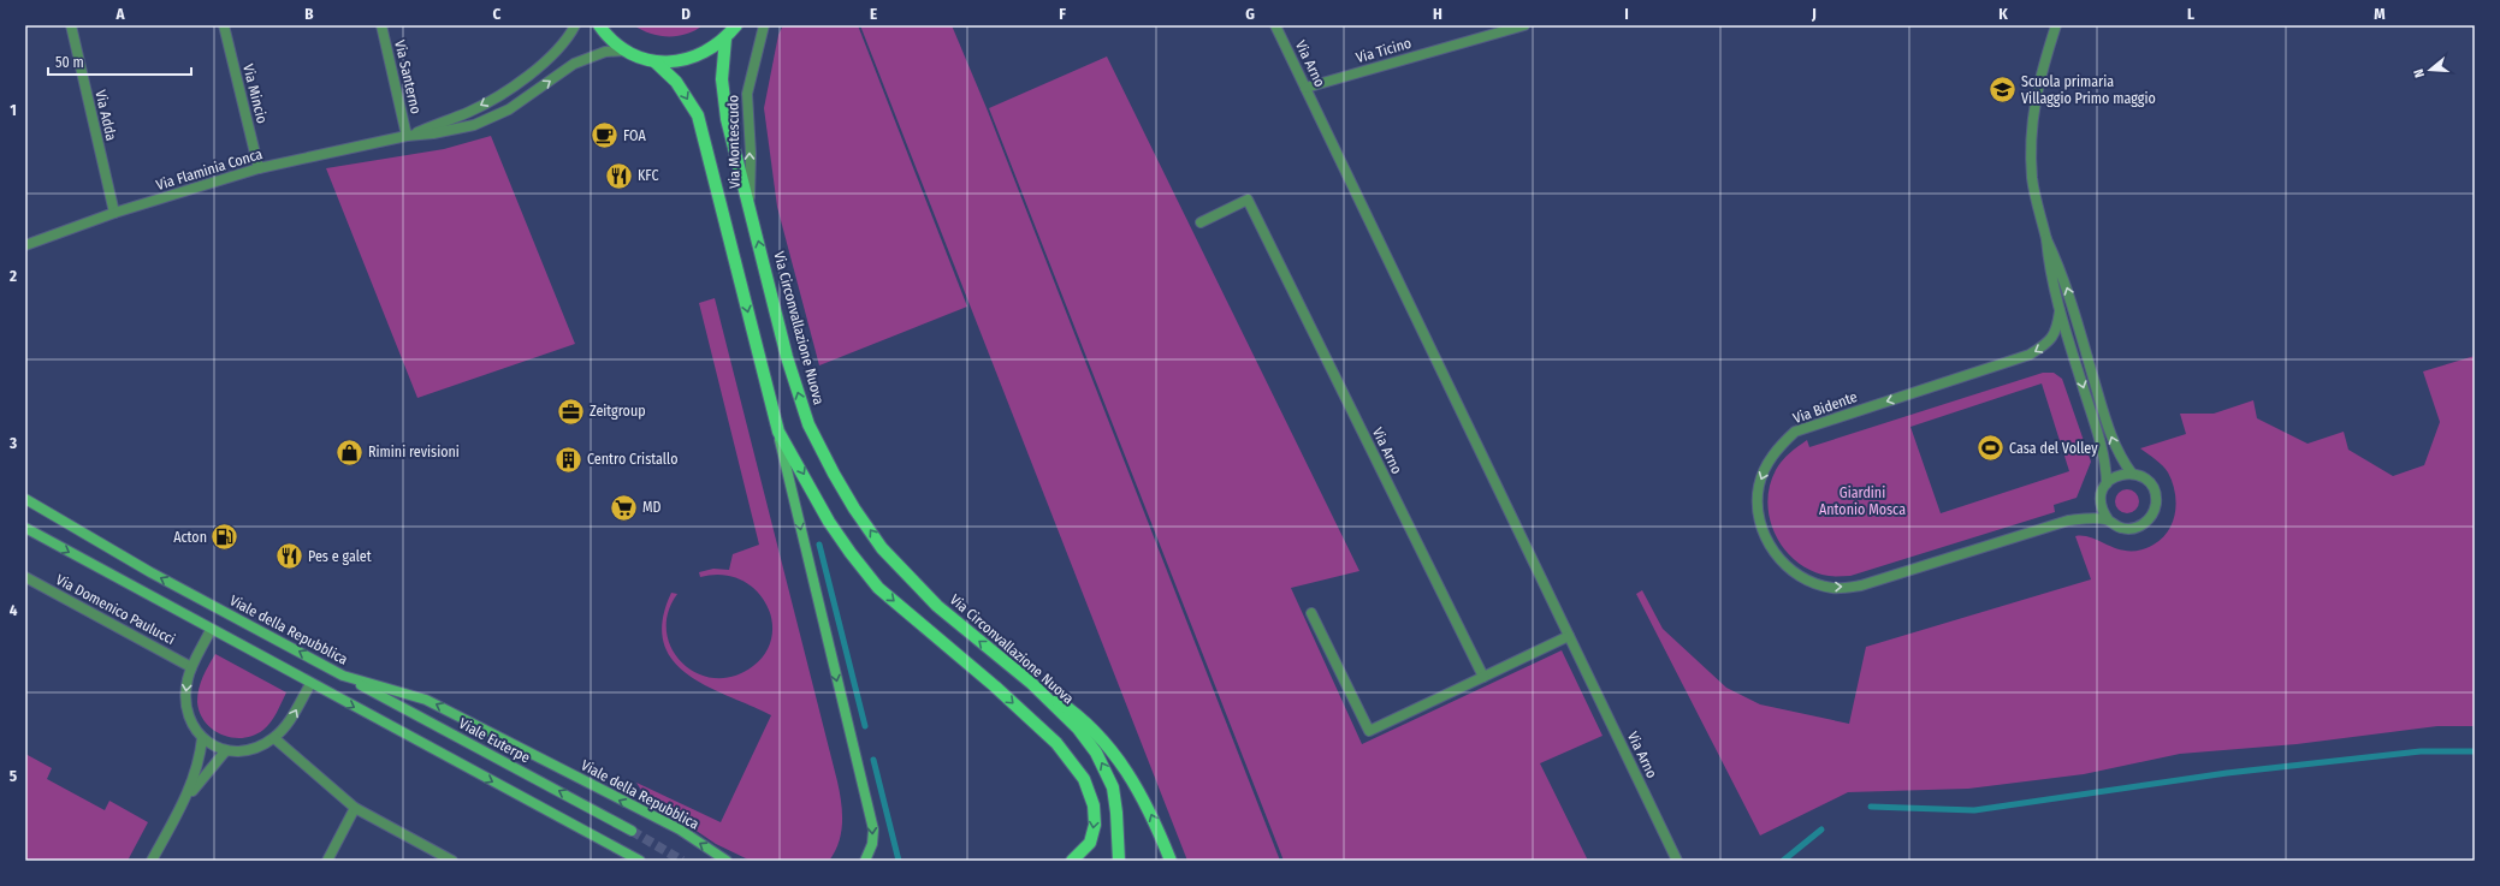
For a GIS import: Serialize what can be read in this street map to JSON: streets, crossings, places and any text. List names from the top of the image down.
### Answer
{
  "streets": {
    "main road": ["Via Circonvallazione Nuova", "Viale della Repubblica", "Viale Euterpe"],
    "street": [
      "Via Ticino",
      "Via Arno",
      "Via Santerno",
      "Via Mincio",
      "Via Adda",
      "Via Montescudo",
      "Via Flaminia Conca",
      "Via Bidente",
      "Via Domenico Paulucci"
    ]
  },
  "crossings": [
    ["Via Ticino", "Via Arno"],
    ["Via Santerno", "Via Flaminia Conca"],
    ["Via Mincio", "Via Flaminia Conca"],
    ["Via Adda", "Via Flaminia Conca"],
    ["Via Montescudo", "Via Circonvallazione Nuova"],
    ["Viale della Repubblica", "Viale Euterpe"]
  ],
  "one_way": ["Via Montescudo"],
  "parks": ["Giardini Antonio Mosca"],
  "places": {
    "school or university": ["Scuola primaria Villaggio Primo maggio"],
    "cafe": ["FOA"],
    "restaurant": ["KFC", "Pes e galet"],
    "office": ["Zeitgroup"],
    "sports": ["Casa del Volley"],
    "shop": ["Rimini revisioni"],
    "building": ["Centro Cristallo"],
    "supermarket": ["MD"],
    "fuel station": ["Acton"]
  },
  "scale_bar": "50 m",
  "north": "left",
  "grid": {
    "columns": [
      "A",
      "B",
      "C",
      "D",
      "E",
      "F",
      "G",
      "H",
      "I",
      "J",
      "K",
      "L",
      "M"
    ],
    "rows": [
      "1",
      "2",
      "3",
      "4",
      "5"
    ]
  }
}
